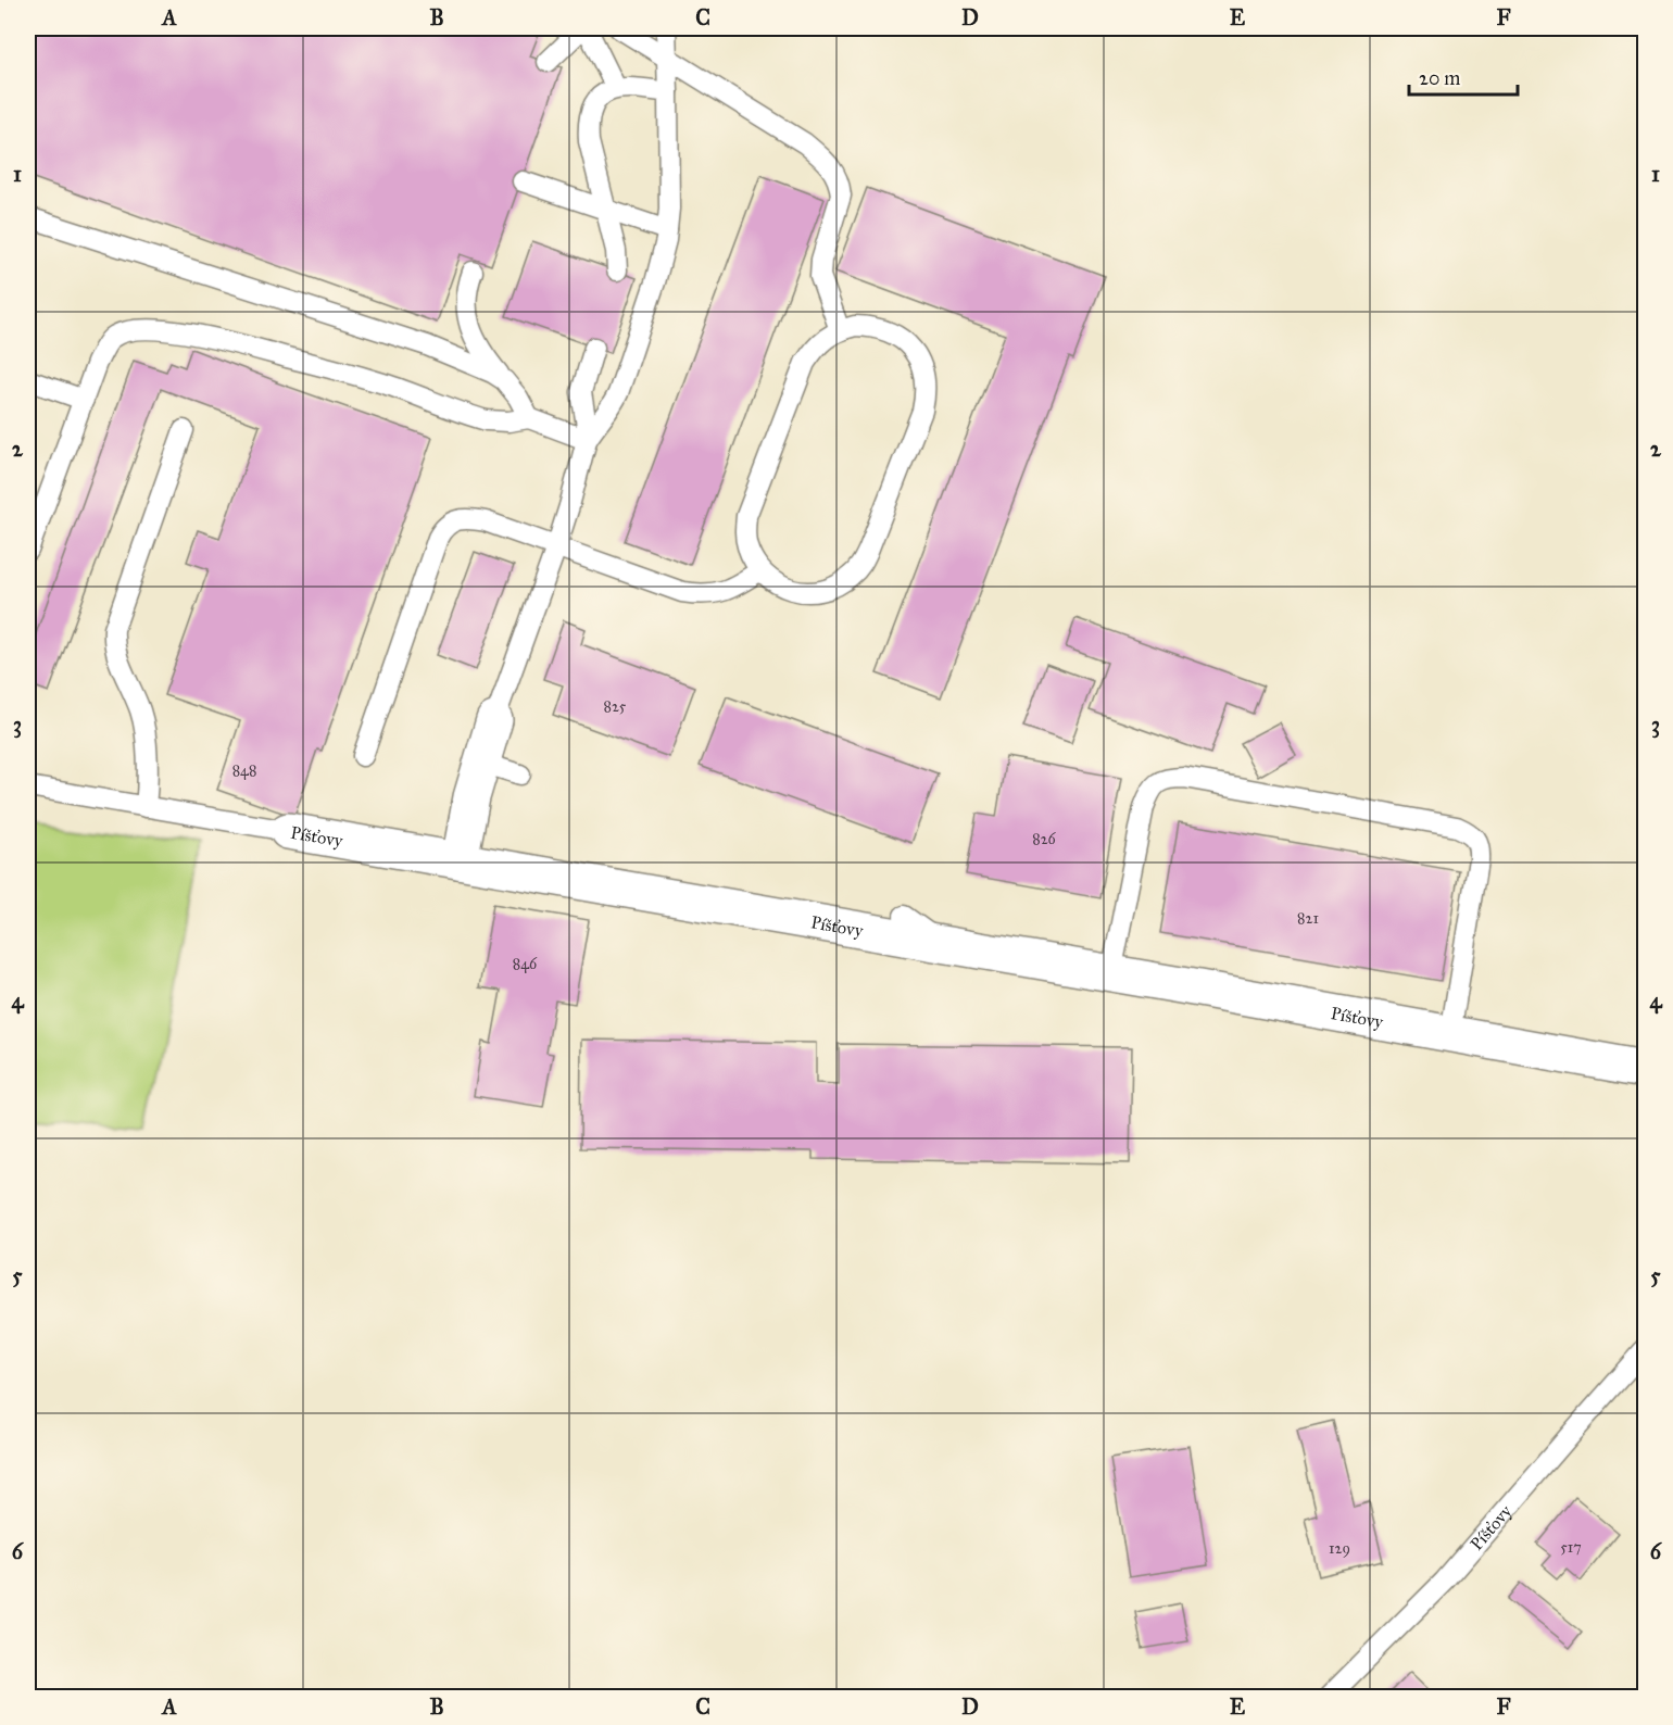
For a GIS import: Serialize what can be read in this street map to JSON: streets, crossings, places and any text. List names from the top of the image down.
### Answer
{
  "streets": {
    "street": ["Píšťovy"]
  },
  "house_numbers": [
    "825",
    "848",
    "826",
    "821",
    "846",
    "517",
    "129"
  ],
  "scale_bar": "20 m",
  "grid": {
    "columns": [
      "A",
      "B",
      "C",
      "D",
      "E",
      "F"
    ],
    "rows": [
      "1",
      "2",
      "3",
      "4",
      "5",
      "6"
    ]
  }
}
